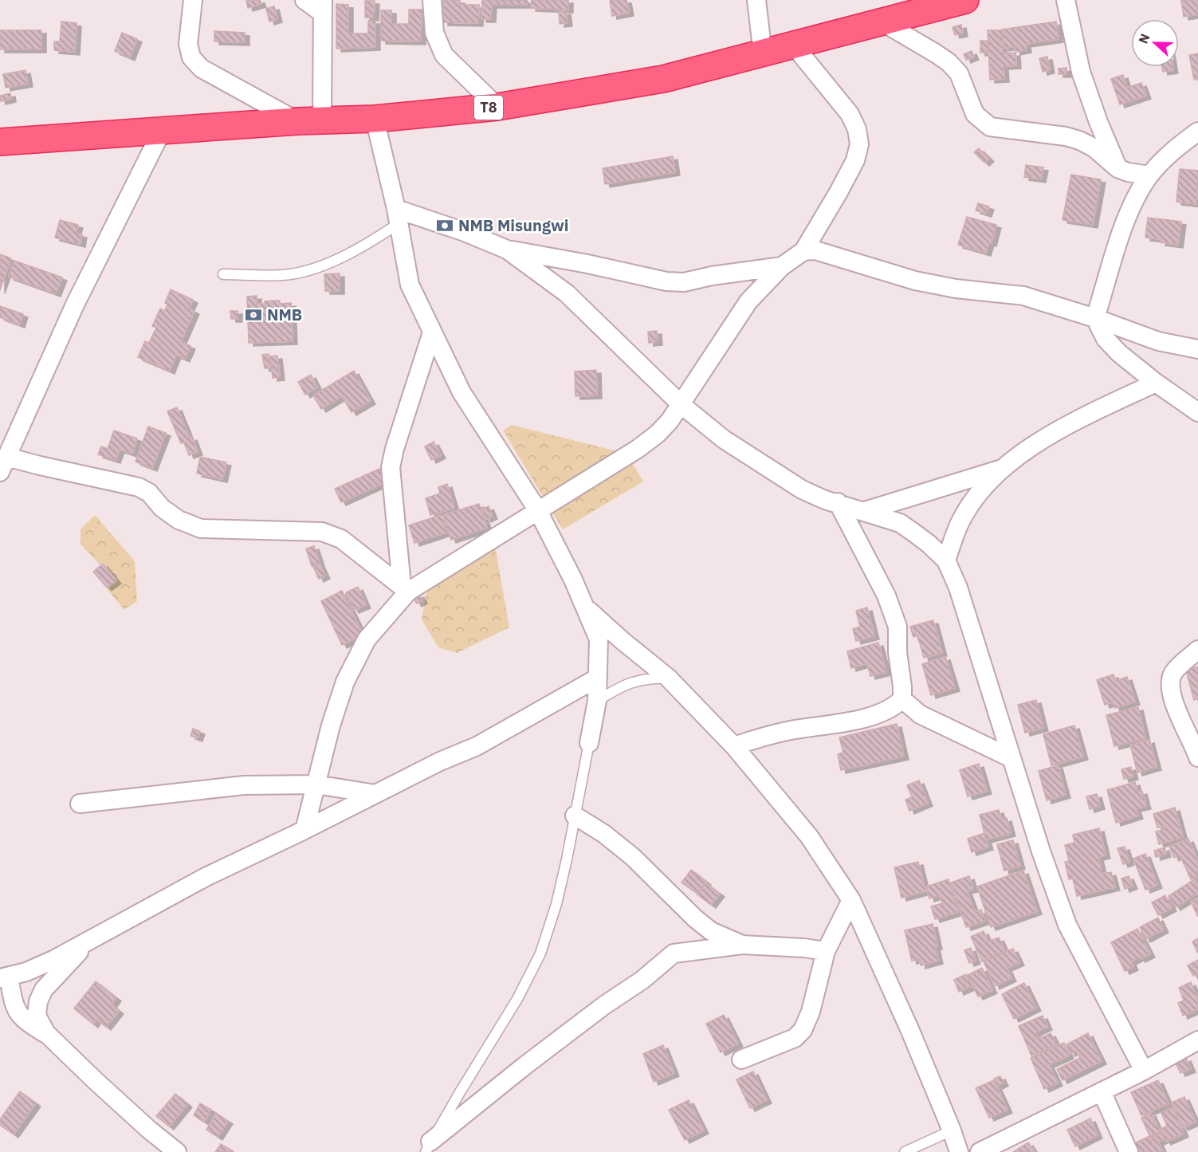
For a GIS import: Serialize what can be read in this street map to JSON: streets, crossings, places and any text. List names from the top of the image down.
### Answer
{
  "streets": {
    "highway": ["T8"]
  },
  "places": {
    "bank": ["NMB Misungwi", "NMB"]
  },
  "north": "left"
}
